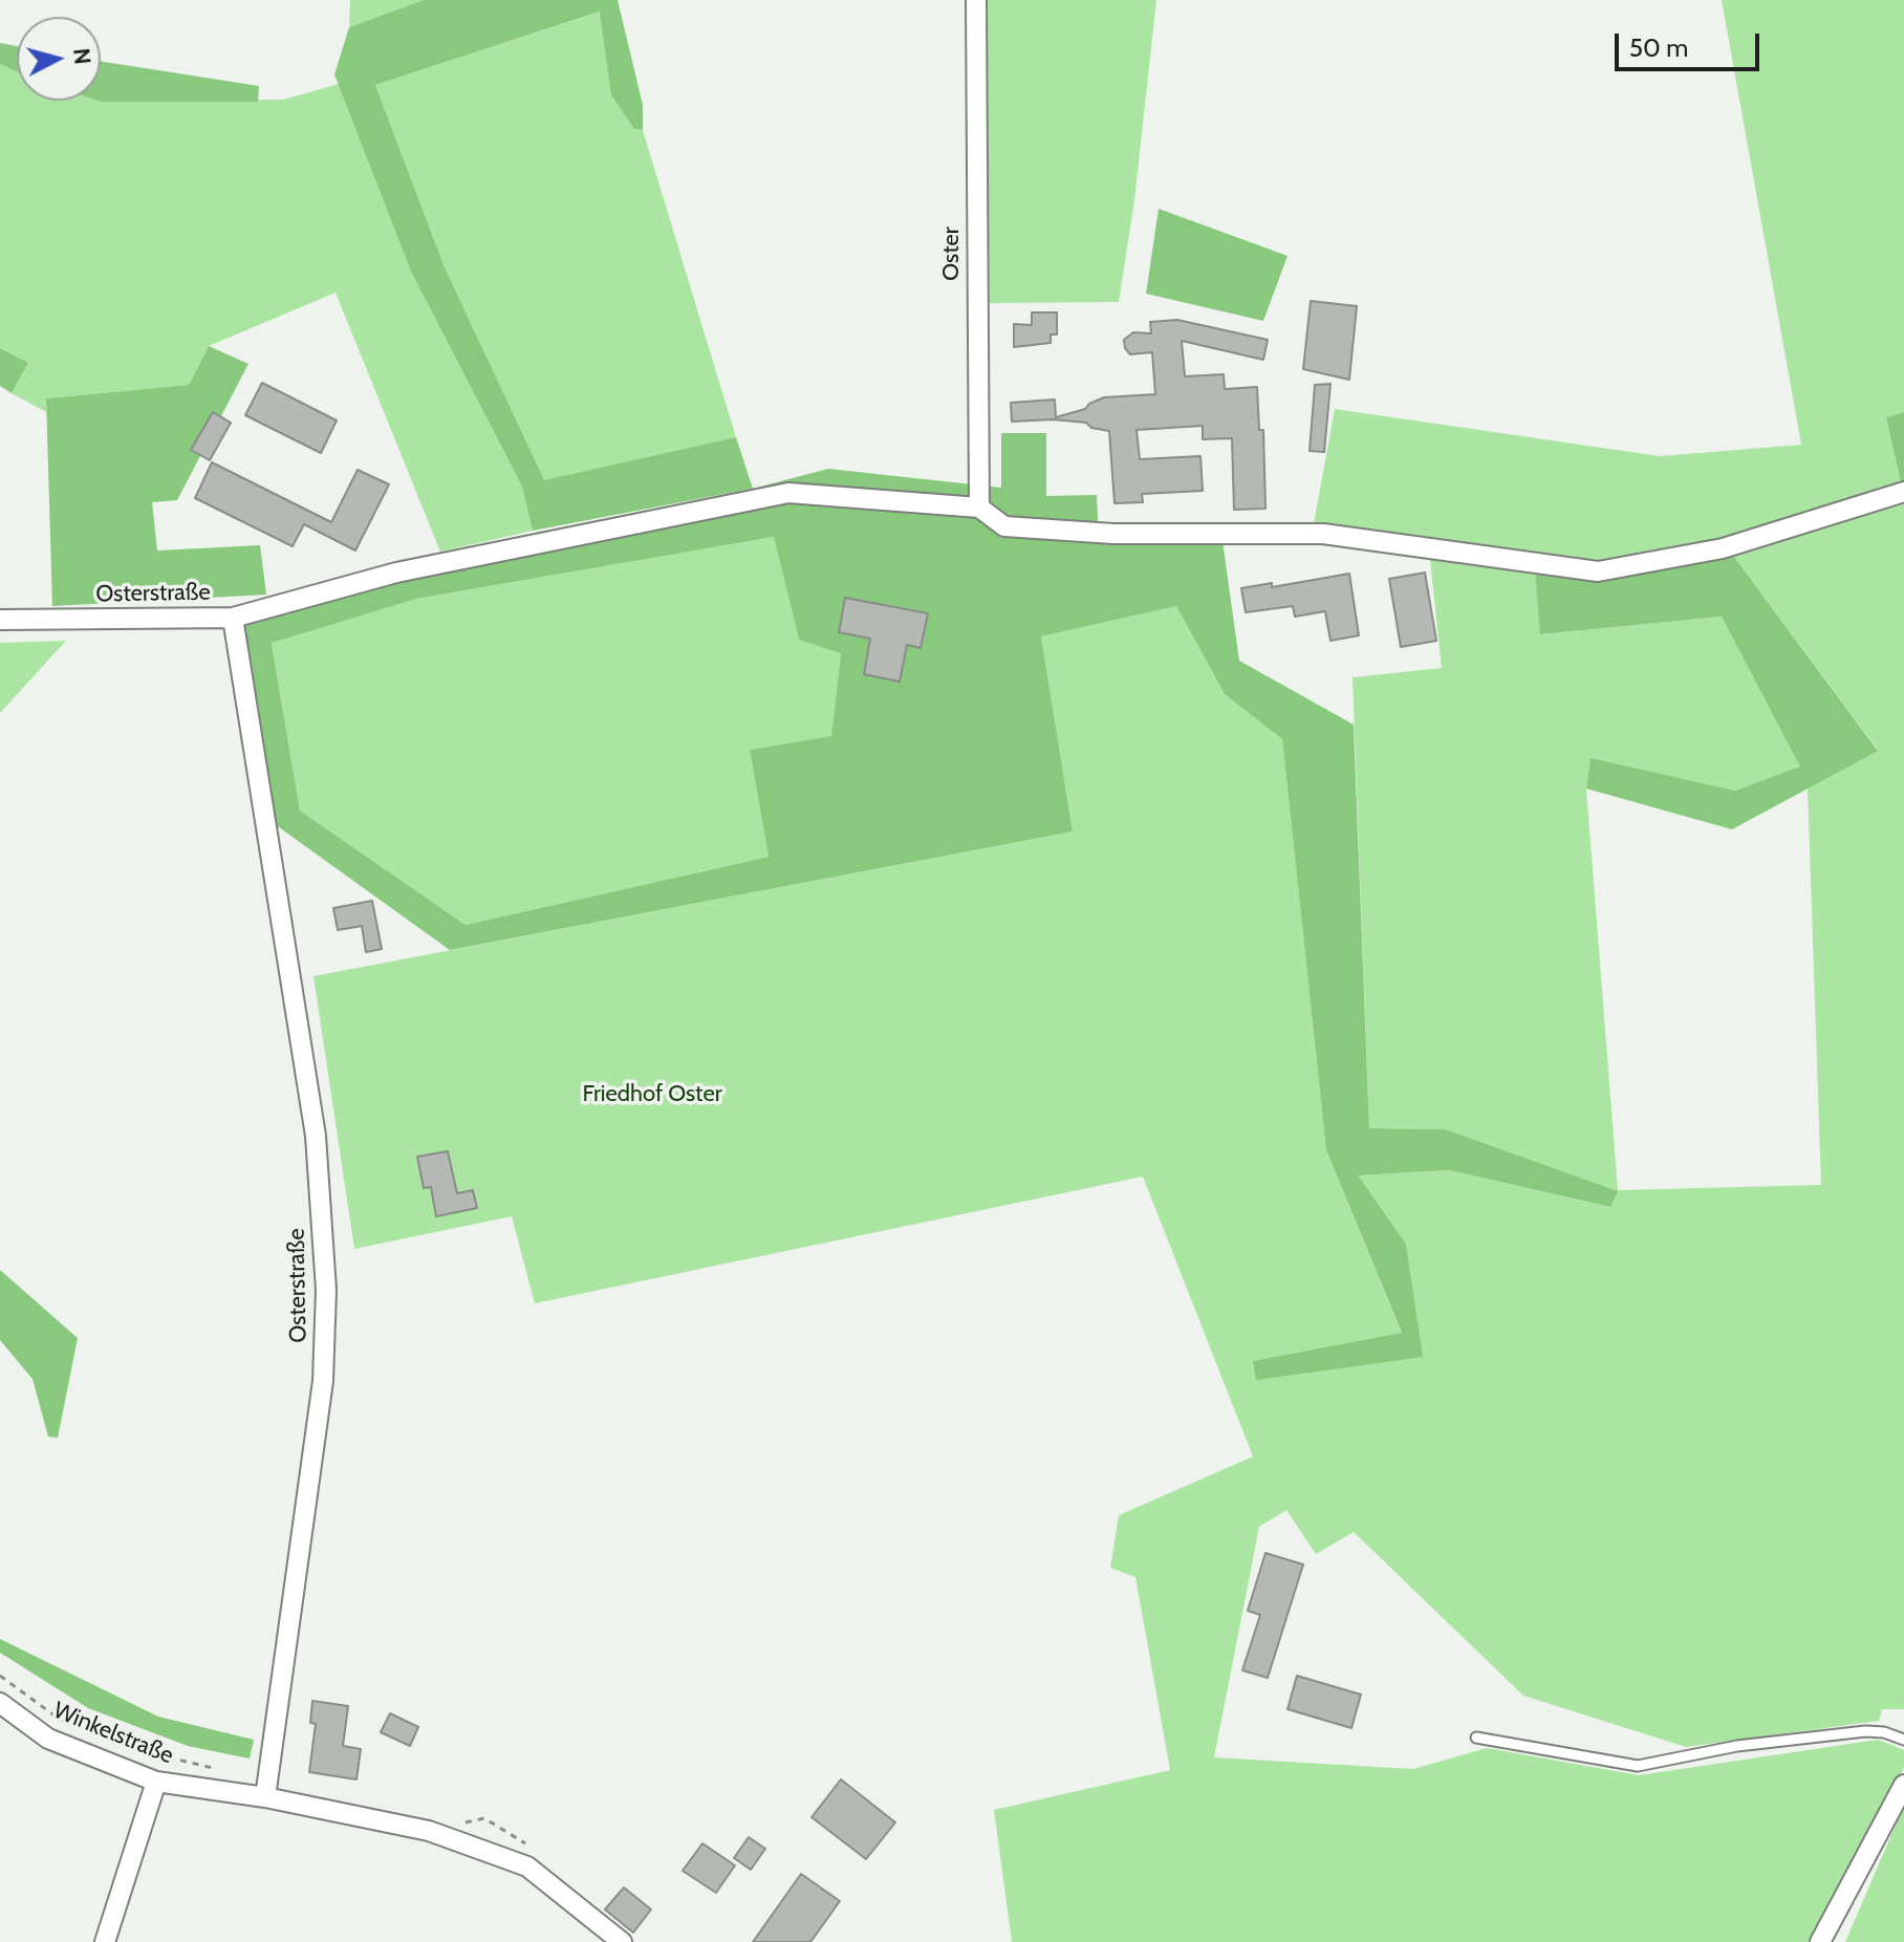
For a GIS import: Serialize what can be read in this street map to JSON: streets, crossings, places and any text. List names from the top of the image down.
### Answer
{
  "streets": {
    "street": ["Oster", "Osterstraße", "Winkelstraße"]
  },
  "crossings": [
    ["Osterstraße", "Winkelstraße"]
  ],
  "parks": ["Friedhof Oster"],
  "scale_bar": "50 m",
  "north": "right"
}
